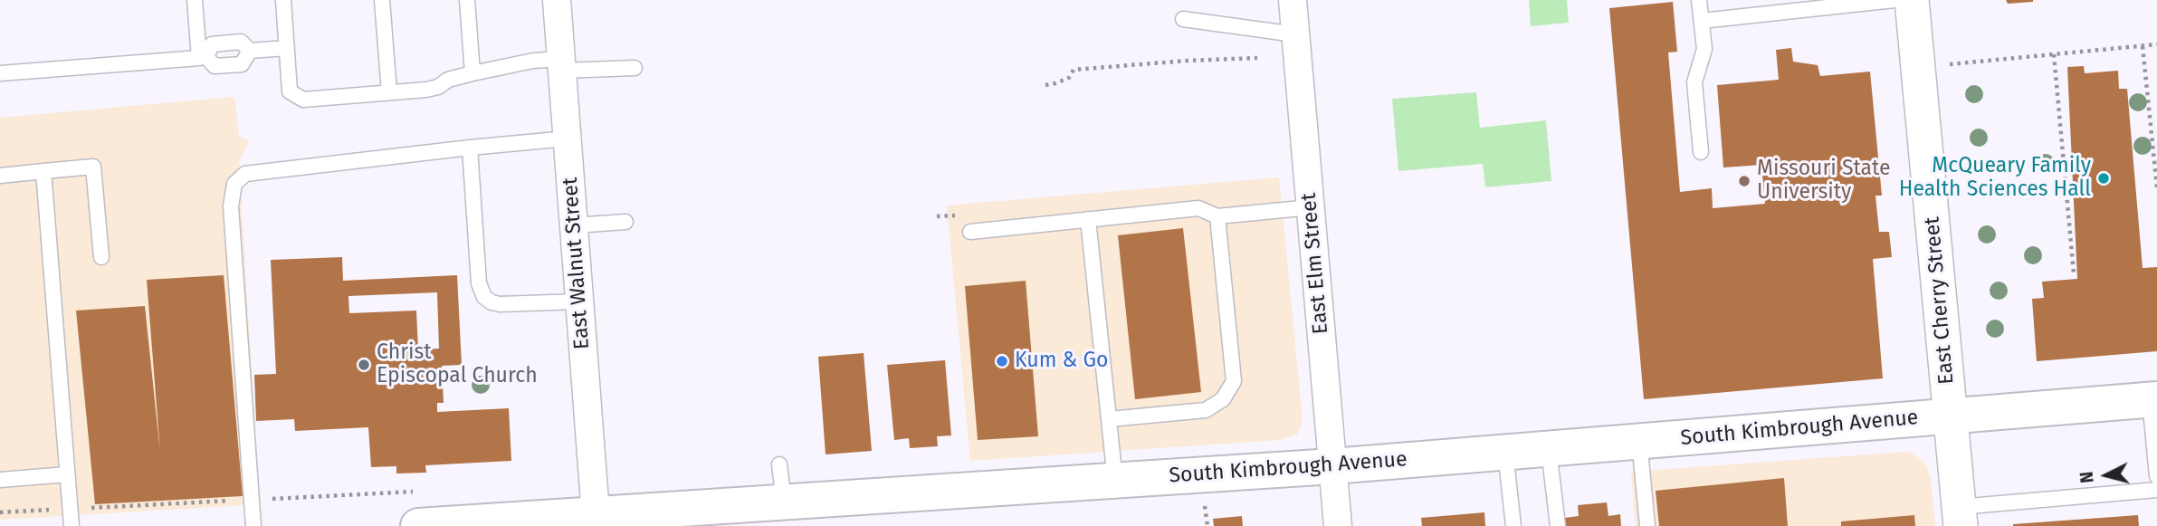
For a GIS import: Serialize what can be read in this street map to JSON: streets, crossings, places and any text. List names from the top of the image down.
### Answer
{
  "streets": {
    "main road": ["South Kimbrough Avenue"],
    "street": ["East Walnut Street", "East Elm Street", "East Cherry Street"]
  },
  "crossings": [
    ["East Walnut Street", "South Kimbrough Avenue"],
    ["East Elm Street", "South Kimbrough Avenue"],
    ["East Cherry Street", "South Kimbrough Avenue"]
  ],
  "places": [
    "McQueary Family Health Sciences Hall",
    "Missouri State University",
    "Kum & Go",
    "Christ Episcopal Church"
  ],
  "north": "left"
}
